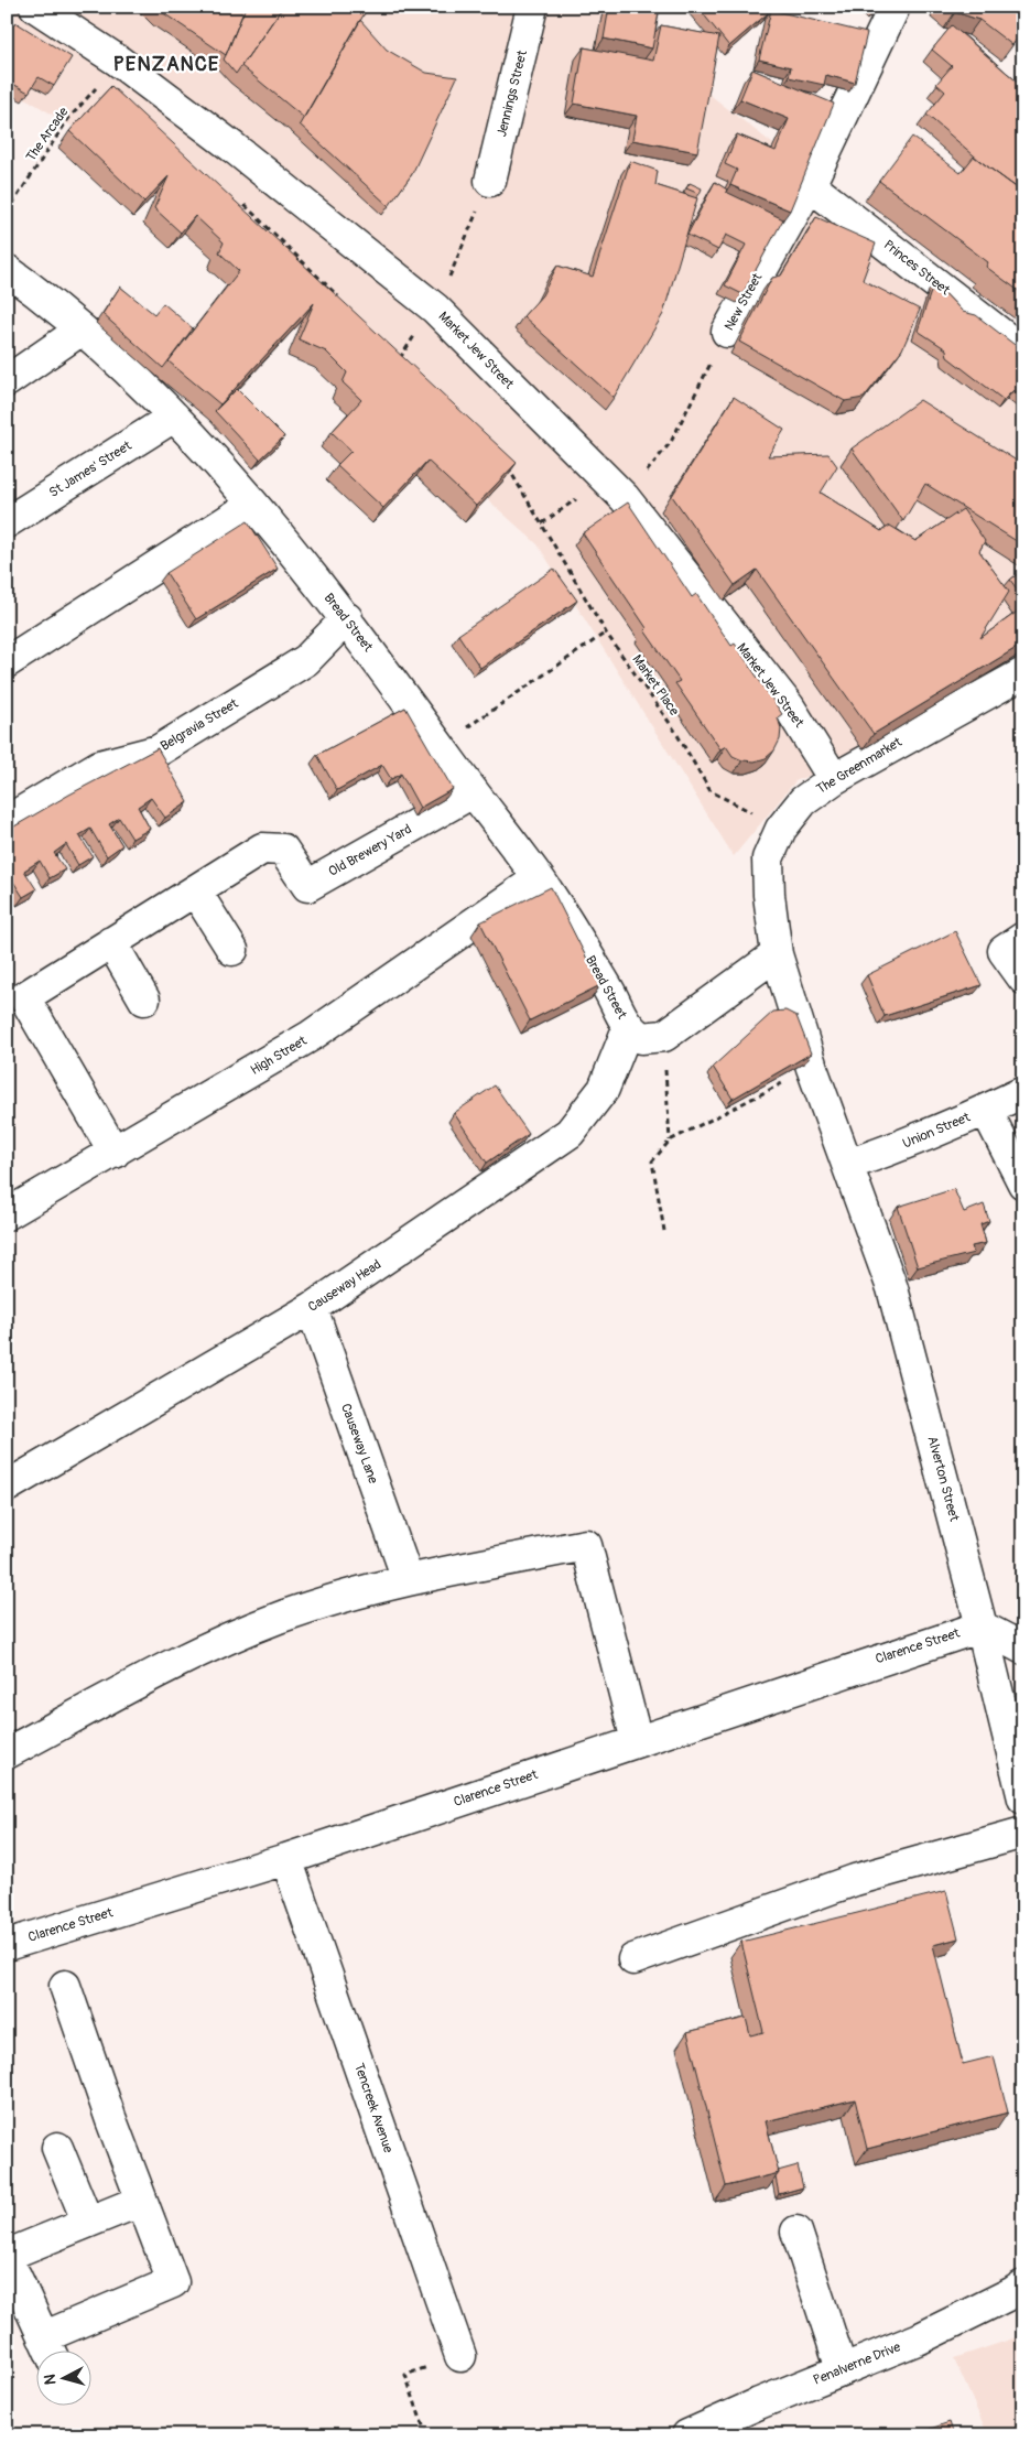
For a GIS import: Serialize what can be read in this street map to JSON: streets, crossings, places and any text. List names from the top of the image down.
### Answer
{
  "streets": {
    "street": [
      "Jennings Street",
      "Princes Street",
      "New Street",
      "Market Jew Street",
      "St James' Street",
      "Bread Street",
      "Belgravia Street",
      "The Greenmarket",
      "Old Brewery Yard",
      "High Street",
      "Union Street",
      "Causeway Head",
      "Causeway Lane",
      "Alverton Street",
      "Clarence Street",
      "Tencreek Avenue",
      "Penalverne Drive"
    ],
    "path": ["The Arcade", "Market Place"]
  },
  "crossings": [
    ["Princes Street", "New Street"],
    ["New Street", "Market Jew Street"],
    ["Market Jew Street", "The Greenmarket"],
    ["St James' Street", "Bread Street"],
    ["Bread Street", "Belgravia Street"],
    ["Bread Street", "Old Brewery Yard"],
    ["Bread Street", "High Street"],
    ["Bread Street", "Causeway Head"],
    ["Market Place", "The Greenmarket"],
    ["The Greenmarket", "Union Street"],
    ["The Greenmarket", "Alverton Street"],
    ["Union Street", "Alverton Street"],
    ["Causeway Head", "Causeway Lane"],
    ["Alverton Street", "Clarence Street"],
    ["Clarence Street", "Tencreek Avenue"]
  ],
  "districts": ["PENZANCE"],
  "north": "left"
}
